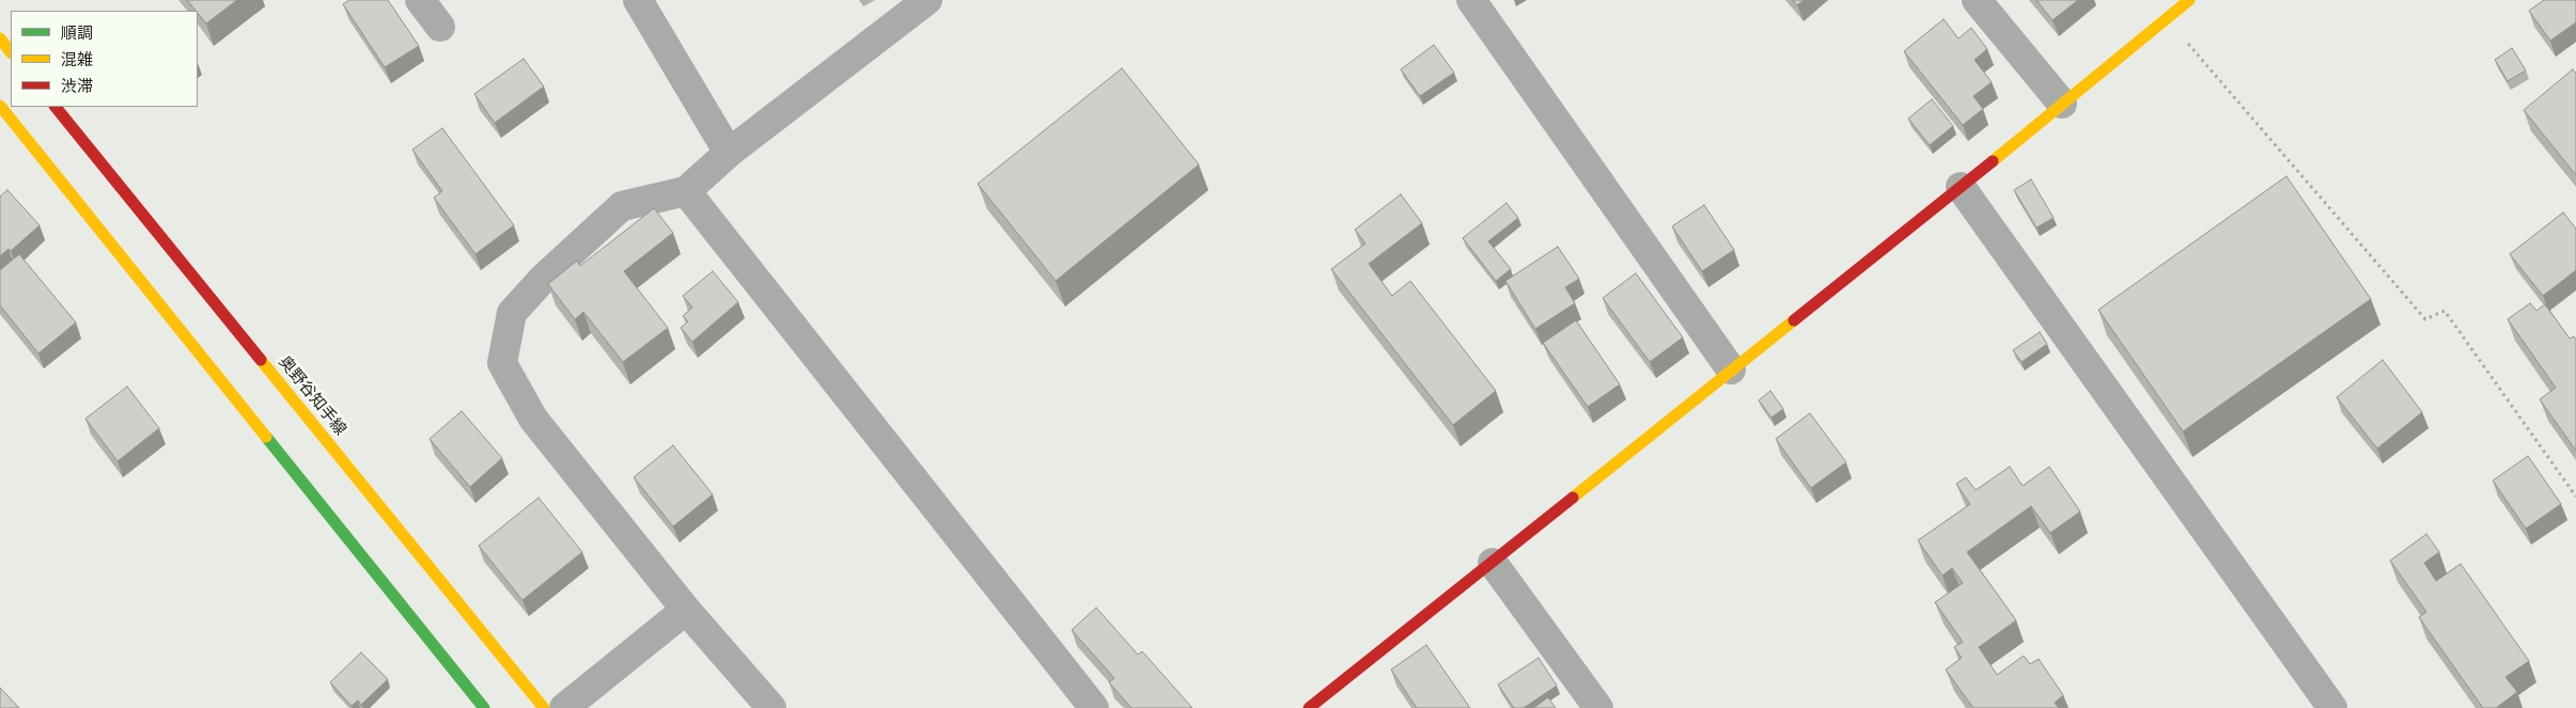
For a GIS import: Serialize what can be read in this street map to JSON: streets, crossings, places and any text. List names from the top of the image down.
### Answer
{
  "streets": {
    "main road": ["奥野谷知手線"]
  },
  "legend": ["順調", "混雑", "渋滞"]
}
